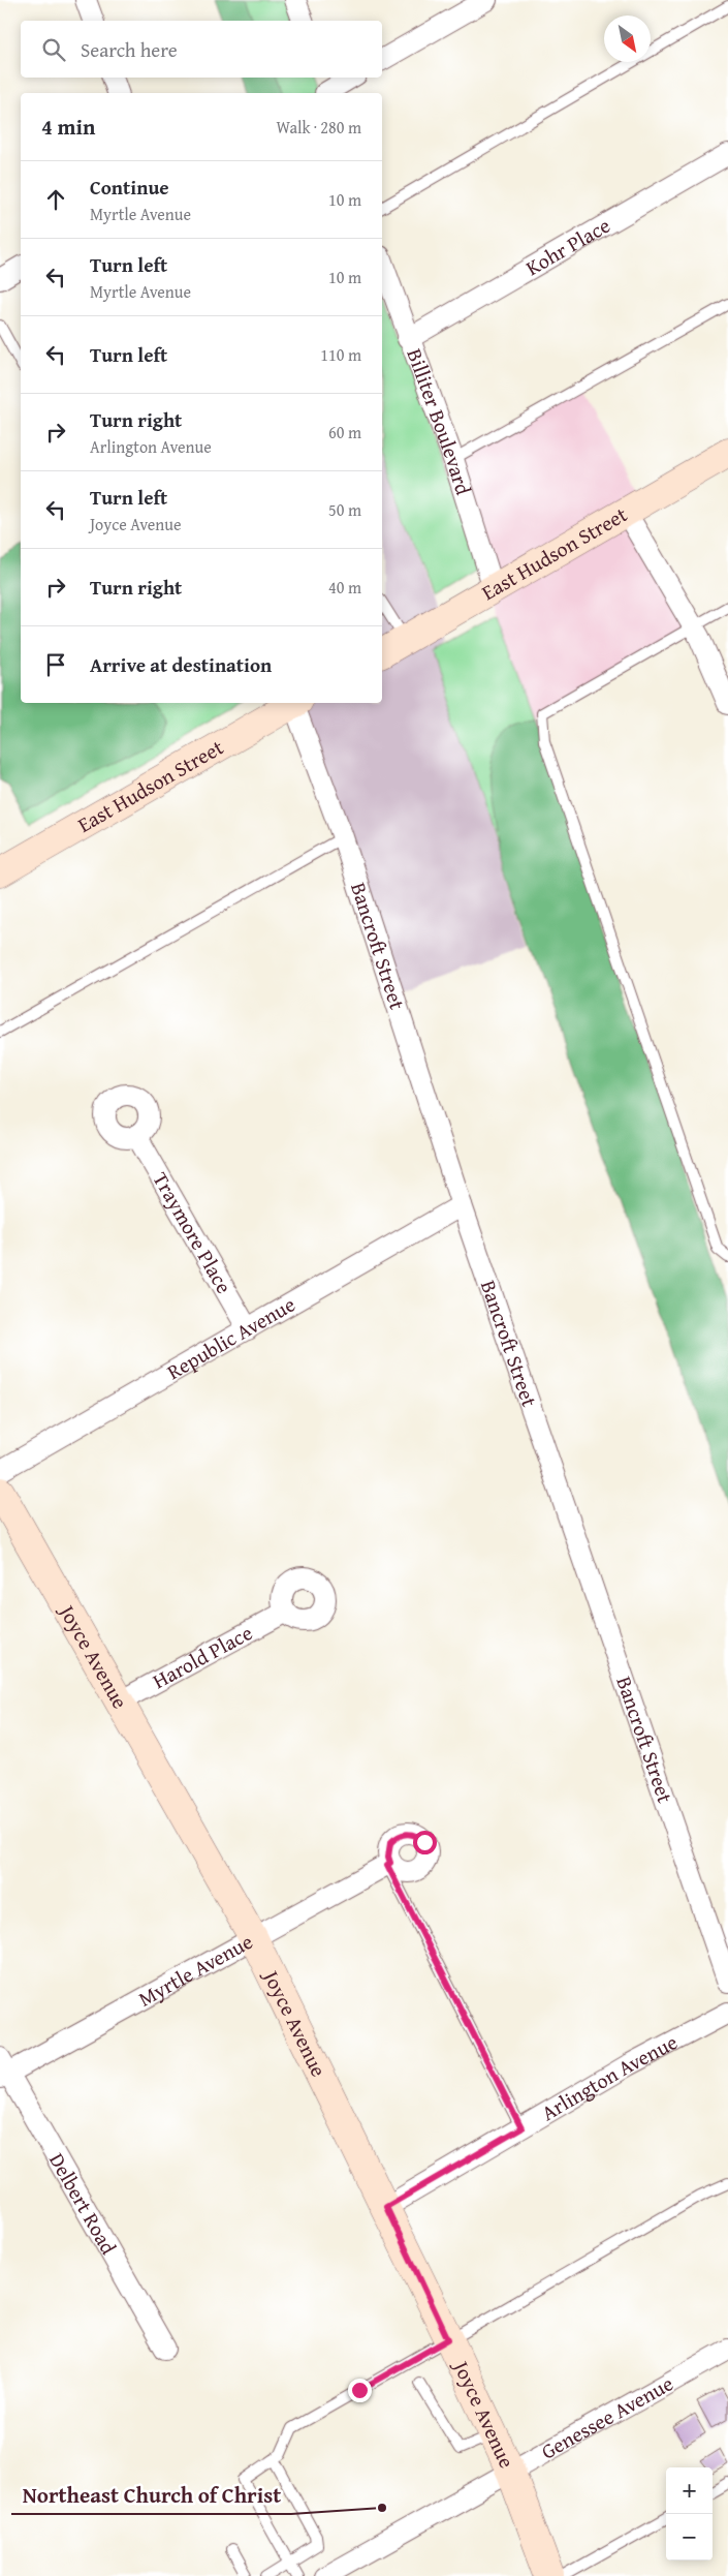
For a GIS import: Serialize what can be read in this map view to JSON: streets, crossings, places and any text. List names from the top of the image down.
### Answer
{
  "streets": {
    "street": [
      "Kohr Place",
      "Billiter Boulevard",
      "East Hudson Street",
      "Bancroft Street",
      "Traymore Place",
      "Republic Avenue",
      "Joyce Avenue",
      "Harold Place",
      "Myrtle Avenue",
      "Arlington Avenue",
      "Delbert Road",
      "Genessee Avenue"
    ]
  },
  "crossings": [
    ["Kohr Place", "Billiter Boulevard"],
    ["Billiter Boulevard", "East Hudson Street"],
    ["Bancroft Street", "Republic Avenue"],
    ["Traymore Place", "Republic Avenue"],
    ["Joyce Avenue", "Harold Place"],
    ["Joyce Avenue", "Myrtle Avenue"],
    ["Joyce Avenue", "Arlington Avenue"],
    ["Joyce Avenue", "Genessee Avenue"],
    ["Myrtle Avenue", "Delbert Road"]
  ],
  "places": ["Northeast Church of Christ"],
  "north": "bottom right",
  "page": {
    "search": "Search here",
    "heading": ["4 min", "Walk · 280 m"],
    "list": [
      ["Continue", "Myrtle Avenue", "10 m"],
      ["Turn left", "Myrtle Avenue", "10 m"],
      ["Turn left", "110 m"],
      ["Turn right", "Arlington Avenue", "60 m"],
      ["Turn left", "Joyce Avenue", "50 m"],
      ["Turn right", "40 m"],
      "Arrive at destination"
    ],
    "map_buttons": ["+", "−"]
  }
}
